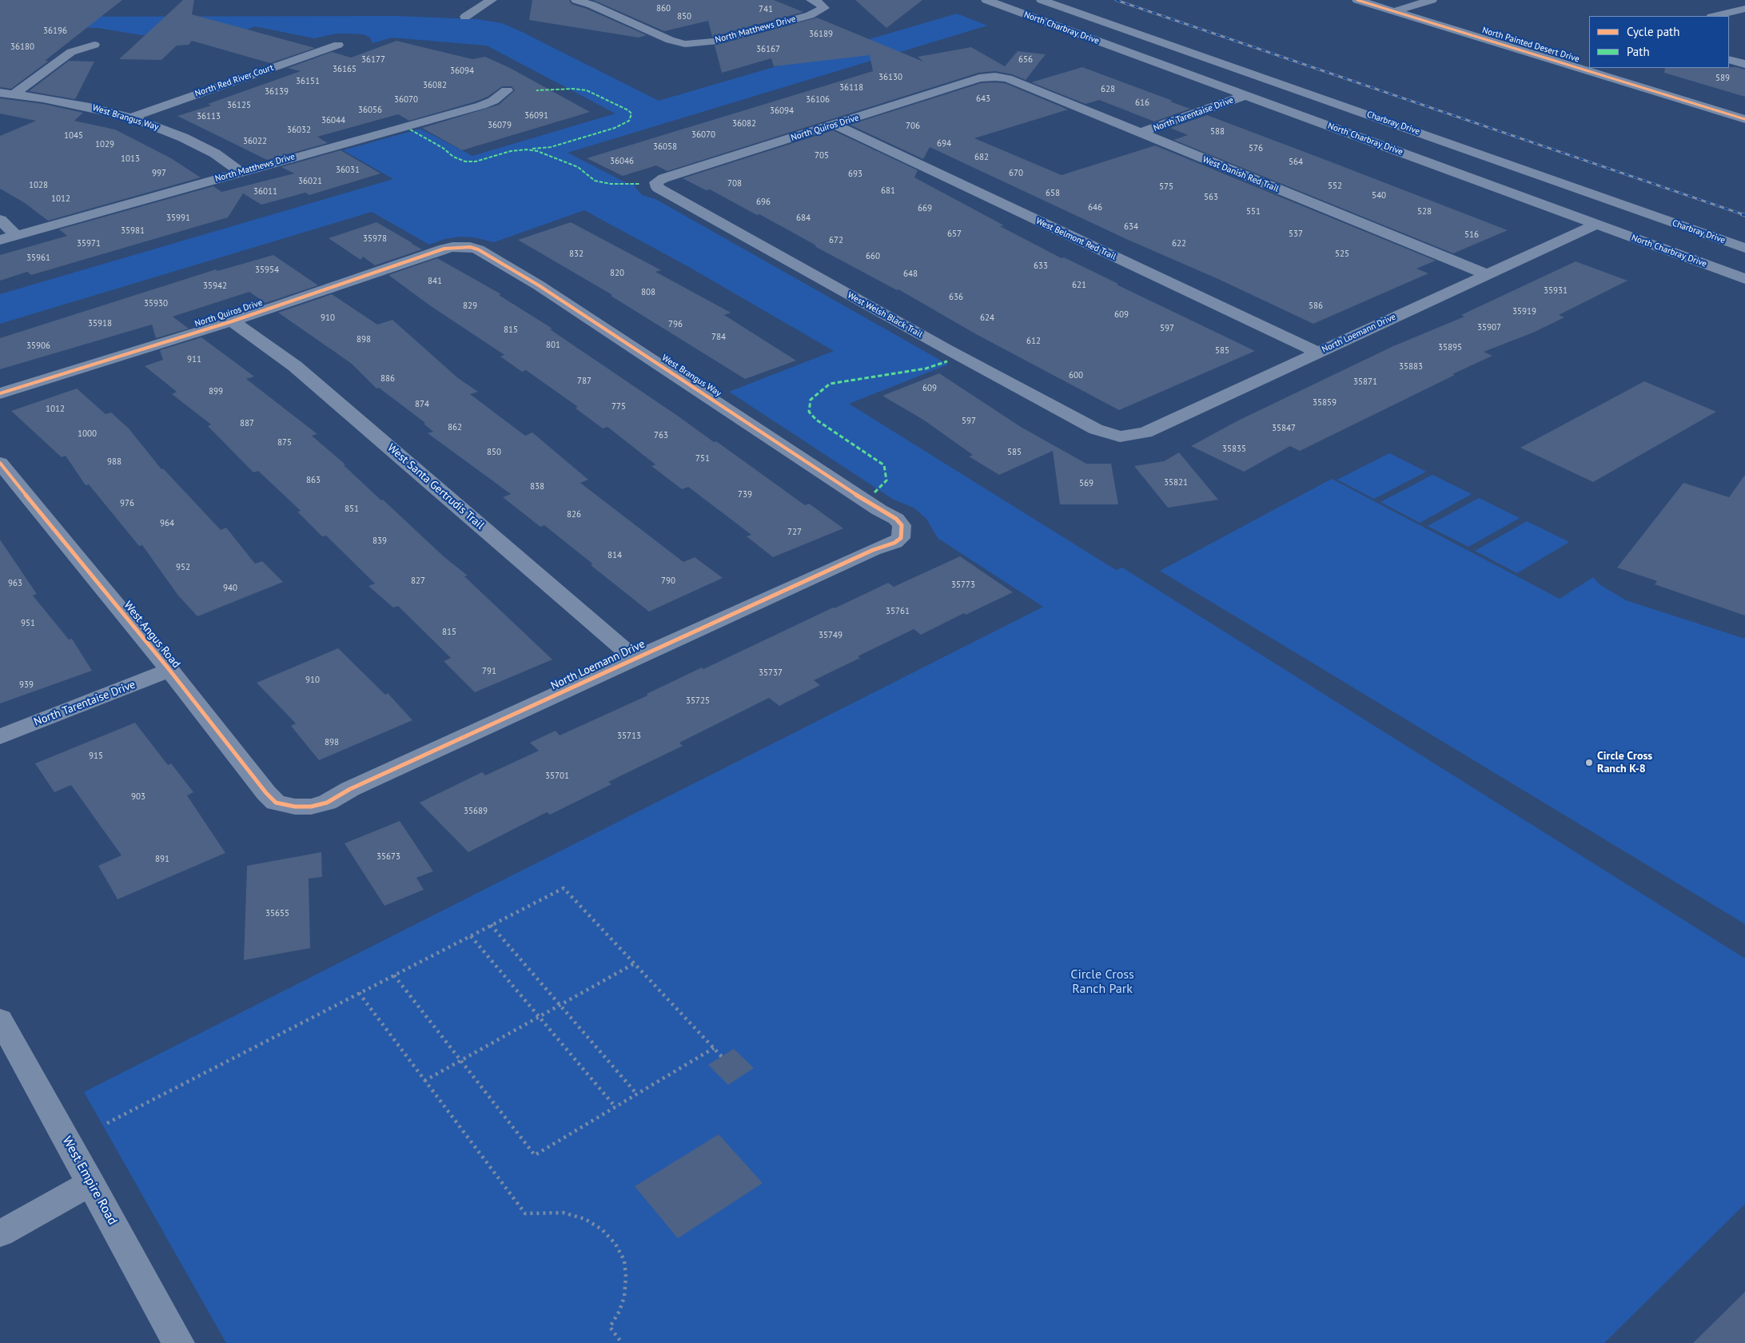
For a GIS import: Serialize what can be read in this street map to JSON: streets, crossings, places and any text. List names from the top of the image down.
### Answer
{
  "streets": {
    "street": [
      "North Charbray Drive",
      "North Matthews Drive",
      "North Painted Desert Drive",
      "North Red River Court",
      "North Tarentaise Drive",
      "West Brangus Way",
      "Charbray Drive",
      "North Quiros Drive",
      "West Danish Red Trail",
      "West Belmont Red Trail",
      "West Welsh Black Trail",
      "North Loemann Drive",
      "West Santa Gertrudis Trail",
      "West Angus Road",
      "West Empire Road"
    ]
  },
  "crossings": [
    ["North Charbray Drive", "North Tarentaise Drive"],
    ["North Charbray Drive", "North Loemann Drive"],
    ["North Matthews Drive", "West Brangus Way"],
    ["North Red River Court", "West Brangus Way"],
    ["North Tarentaise Drive", "West Danish Red Trail"],
    ["North Tarentaise Drive", "West Angus Road"],
    ["West Brangus Way", "North Quiros Drive"],
    ["West Brangus Way", "North Loemann Drive"],
    ["North Quiros Drive", "West Danish Red Trail"],
    ["North Quiros Drive", "West Belmont Red Trail"],
    ["North Quiros Drive", "West Welsh Black Trail"],
    ["North Quiros Drive", "West Santa Gertrudis Trail"],
    ["West Danish Red Trail", "North Loemann Drive"],
    ["West Belmont Red Trail", "North Loemann Drive"],
    ["West Welsh Black Trail", "North Loemann Drive"],
    ["North Loemann Drive", "West Santa Gertrudis Trail"],
    ["North Loemann Drive", "West Angus Road"]
  ],
  "parks": ["Circle Cross Ranch Park"],
  "places": ["Circle Cross Ranch K-8"],
  "house_numbers": [
    "860",
    "741",
    "850",
    "36196",
    "36189",
    "36180",
    "36167",
    "36177",
    "656",
    "36165",
    "36094",
    "36130",
    "589",
    "36151",
    "36082",
    "36118",
    "628",
    "36139",
    "643",
    "36070",
    "36106",
    "616",
    "36125",
    "36056",
    "36094",
    "36091",
    "36113",
    "36044",
    "36082",
    "36079",
    "706",
    "36032",
    "588",
    "36070",
    "1045",
    "36022",
    "694",
    "1029",
    "36058",
    "576",
    "705",
    "682",
    "1013",
    "36046",
    "564",
    "36031",
    "997",
    "670",
    "693",
    "36021",
    "708",
    "1028",
    "552",
    "575",
    "681",
    "36011",
    "658",
    "540",
    "563",
    "1012",
    "696",
    "646",
    "669",
    "551",
    "528",
    "35991",
    "684",
    "634",
    "35981",
    "657",
    "537",
    "516",
    "35978",
    "672",
    "35971",
    "622",
    "832",
    "525",
    "660",
    "35961",
    "633",
    "35954",
    "820",
    "648",
    "841",
    "621",
    "35942",
    "35931",
    "808",
    "636",
    "35930",
    "829",
    "586",
    "35919",
    "609",
    "910",
    "624",
    "35918",
    "796",
    "35907",
    "597",
    "815",
    "784",
    "898",
    "612",
    "801",
    "35906",
    "35895",
    "585",
    "911",
    "35883",
    "600",
    "886",
    "787",
    "35871",
    "609",
    "899",
    "35859",
    "874",
    "775",
    "1012",
    "597",
    "887",
    "862",
    "35847",
    "1000",
    "763",
    "875",
    "35835",
    "850",
    "585",
    "751",
    "988",
    "863",
    "35821",
    "569",
    "838",
    "739",
    "976",
    "851",
    "826",
    "964",
    "727",
    "839",
    "814",
    "952",
    "827",
    "790",
    "963",
    "35773",
    "940",
    "35761",
    "951",
    "815",
    "35749",
    "791",
    "35737",
    "910",
    "939",
    "35725",
    "35713",
    "898",
    "915",
    "35701",
    "903",
    "35689",
    "35673",
    "891",
    "35655"
  ],
  "legend": ["Cycle path", "Path"]
}
